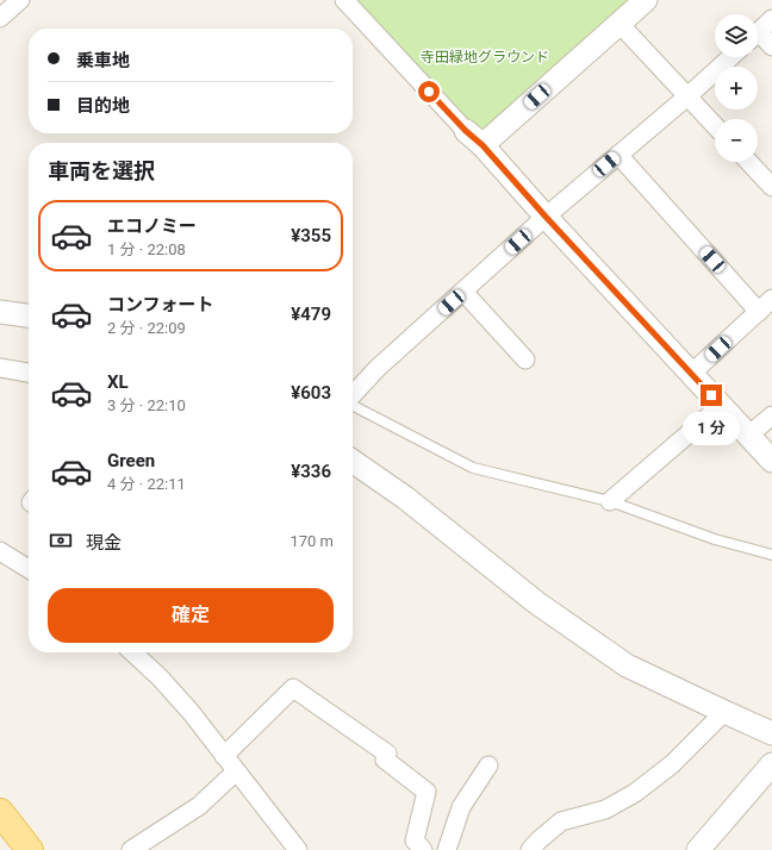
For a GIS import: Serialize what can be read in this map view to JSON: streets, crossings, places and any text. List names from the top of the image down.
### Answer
{
  "parks": ["寺田緑地グラウンド"],
  "page": {
    "map_buttons": ["+", "−"],
    "banner": ["乗車地", "目的地"],
    "heading": "車両を選択",
    "list": [
      {
        "name": "エコノミー",
        "note": "1 分 · 22:08",
        "value": "¥355"
      },
      {
        "name": "コンフォート",
        "note": "2 分 · 22:09",
        "value": "¥479"
      },
      {
        "name": "XL",
        "note": "3 分 · 22:10",
        "value": "¥603"
      },
      {
        "name": "Green",
        "note": "4 分 · 22:11",
        "value": "¥336"
      }
    ],
    "bubble": "1 分",
    "pay": ["現金", "170 m"],
    "buttons": "確定"
  }
}
